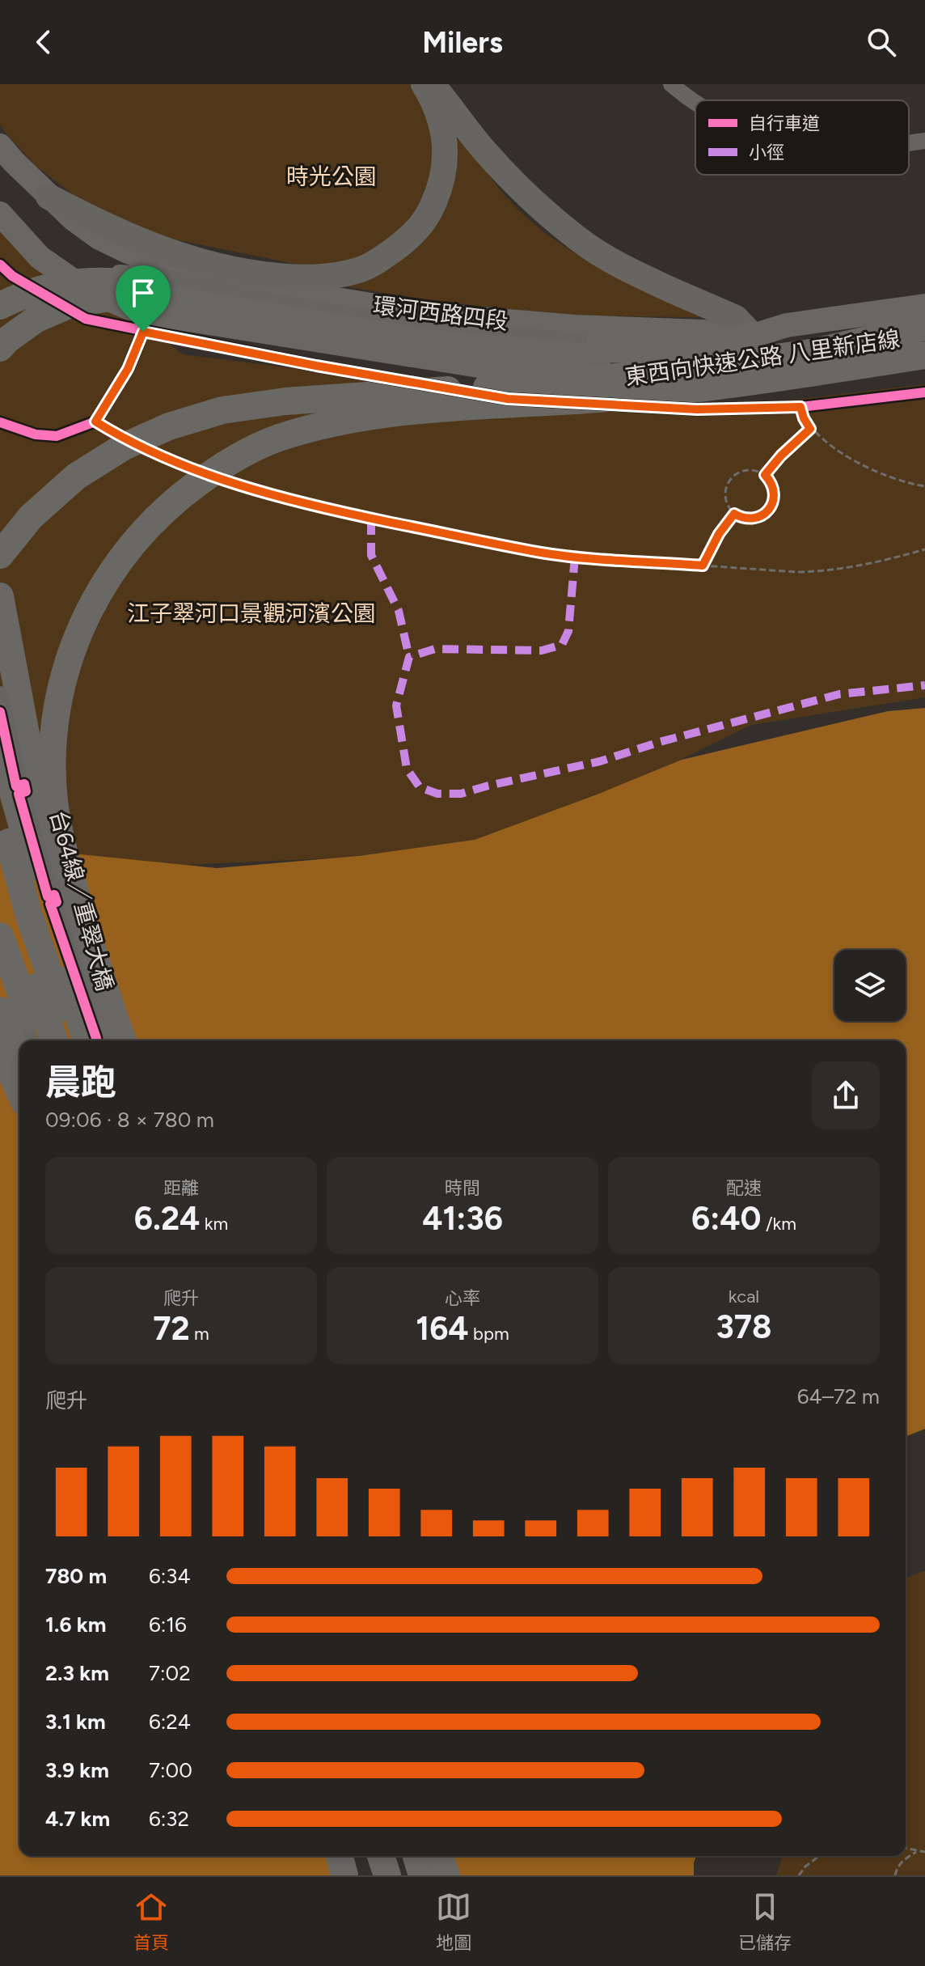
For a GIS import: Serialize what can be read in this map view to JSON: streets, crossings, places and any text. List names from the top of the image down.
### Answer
{
  "streets": {
    "highway": ["東西向快速公路 八里新店線", "台64線／重翠大橋"],
    "main road": ["環河西路四段"]
  },
  "crossings": [
    ["環河西路四段", "東西向快速公路 八里新店線"],
    ["環河西路四段", "台64線／重翠大橋"],
    ["東西向快速公路 八里新店線", "台64線／重翠大橋"]
  ],
  "parks": ["時光公園", "江子翠河口景觀河濱公園"],
  "legend": ["自行車道", "小徑"],
  "page": {
    "header": "Milers",
    "heading": ["晨跑", "09:06 · 8 × 780 m"],
    "stats": [
      ["距離", "6.24 km"],
      ["時間", "41:36"],
      ["配速", "6:40 /km"],
      ["爬升", "72 m"],
      ["心率", "164 bpm"],
      ["kcal", "378"]
    ],
    "chart": ["爬升", "64–72 m"],
    "list": [
      {
        "name": "780 m",
        "note": "6:34"
      },
      {
        "name": "1.6 km",
        "note": "6:16"
      },
      {
        "name": "2.3 km",
        "note": "7:02"
      },
      {
        "name": "3.1 km",
        "note": "6:24"
      },
      {
        "name": "3.9 km",
        "note": "7:00"
      },
      {
        "name": "4.7 km",
        "note": "6:32"
      }
    ],
    "tabs": ["首頁", "地圖", "已儲存"]
  }
}
